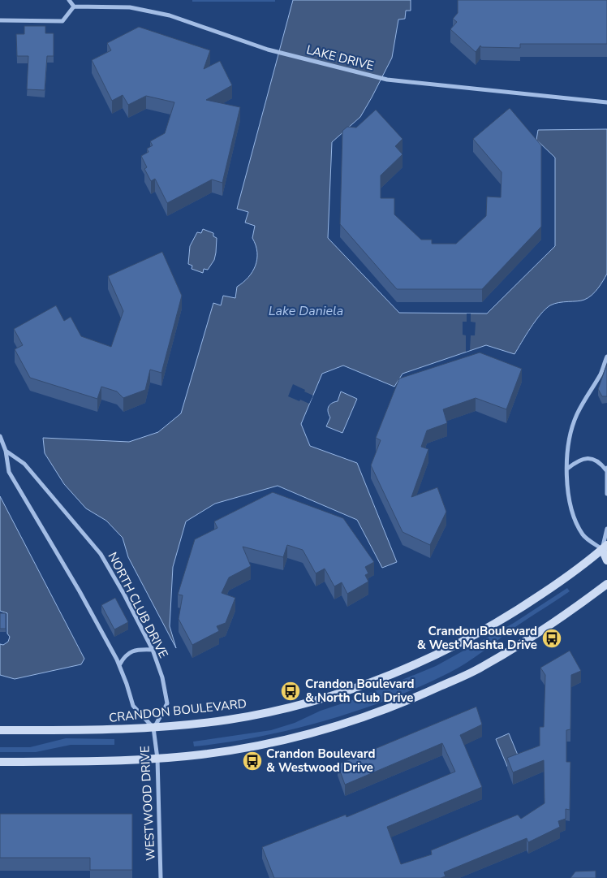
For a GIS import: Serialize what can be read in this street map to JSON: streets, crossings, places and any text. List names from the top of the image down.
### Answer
{
  "streets": {
    "main road": ["CRANDON BOULEVARD"],
    "street": ["LAKE DRIVE", "NORTH CLUB DRIVE", "WESTWOOD DRIVE"]
  },
  "crossings": [
    ["NORTH CLUB DRIVE", "CRANDON BOULEVARD"],
    ["NORTH CLUB DRIVE", "WESTWOOD DRIVE"],
    ["CRANDON BOULEVARD", "WESTWOOD DRIVE"]
  ],
  "water": ["Lake Daniela"],
  "places": {
    "bus stop": ["Crandon Boulevard & West Mashta Drive", "Crandon Boulevard & North Club Drive", "Crandon Boulevard & Westwood Drive"]
  }
}
